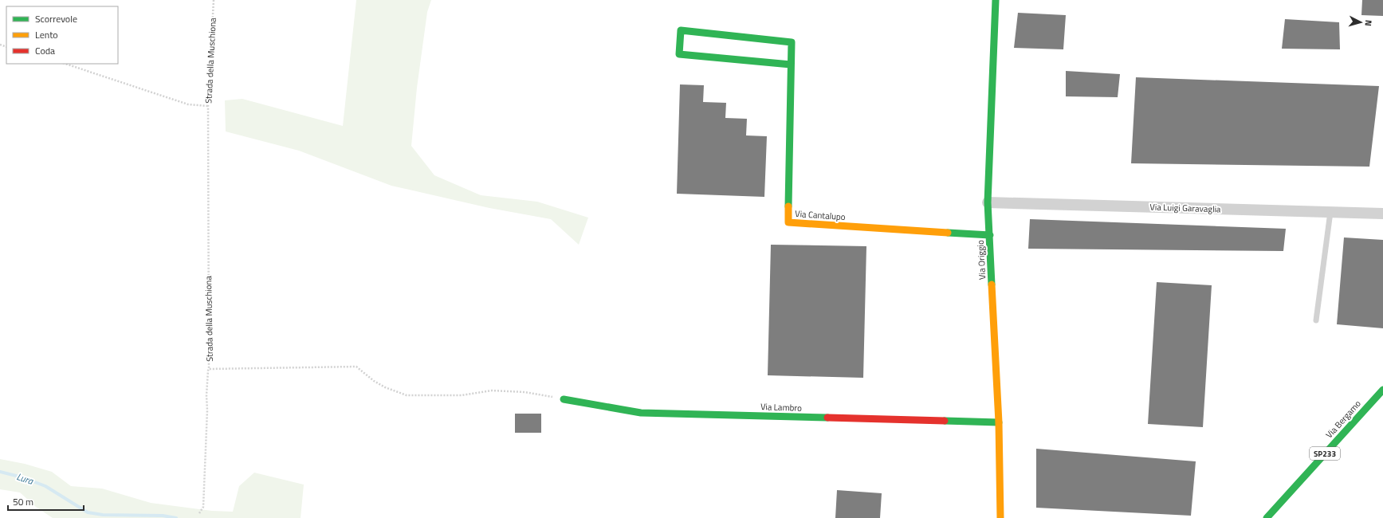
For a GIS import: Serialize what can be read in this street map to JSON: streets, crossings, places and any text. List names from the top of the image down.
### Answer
{
  "streets": {
    "street": [
      "Via Luigi Garavaglia",
      "Via Cantalupo",
      "Via Origgio",
      "Via Lambro",
      "Via Bergamo",
      "SP233"
    ],
    "path": ["Strada della Muschiona"]
  },
  "crossings": [
    ["Strada della Muschiona", "Via Lambro"],
    ["Via Luigi Garavaglia", "Via Origgio"],
    ["Via Cantalupo", "Via Origgio"],
    ["Via Origgio", "Via Lambro"]
  ],
  "water": ["Lura"],
  "legend": ["Scorrevole", "Lento", "Coda"],
  "scale_bar": "50 m",
  "north": "right"
}
